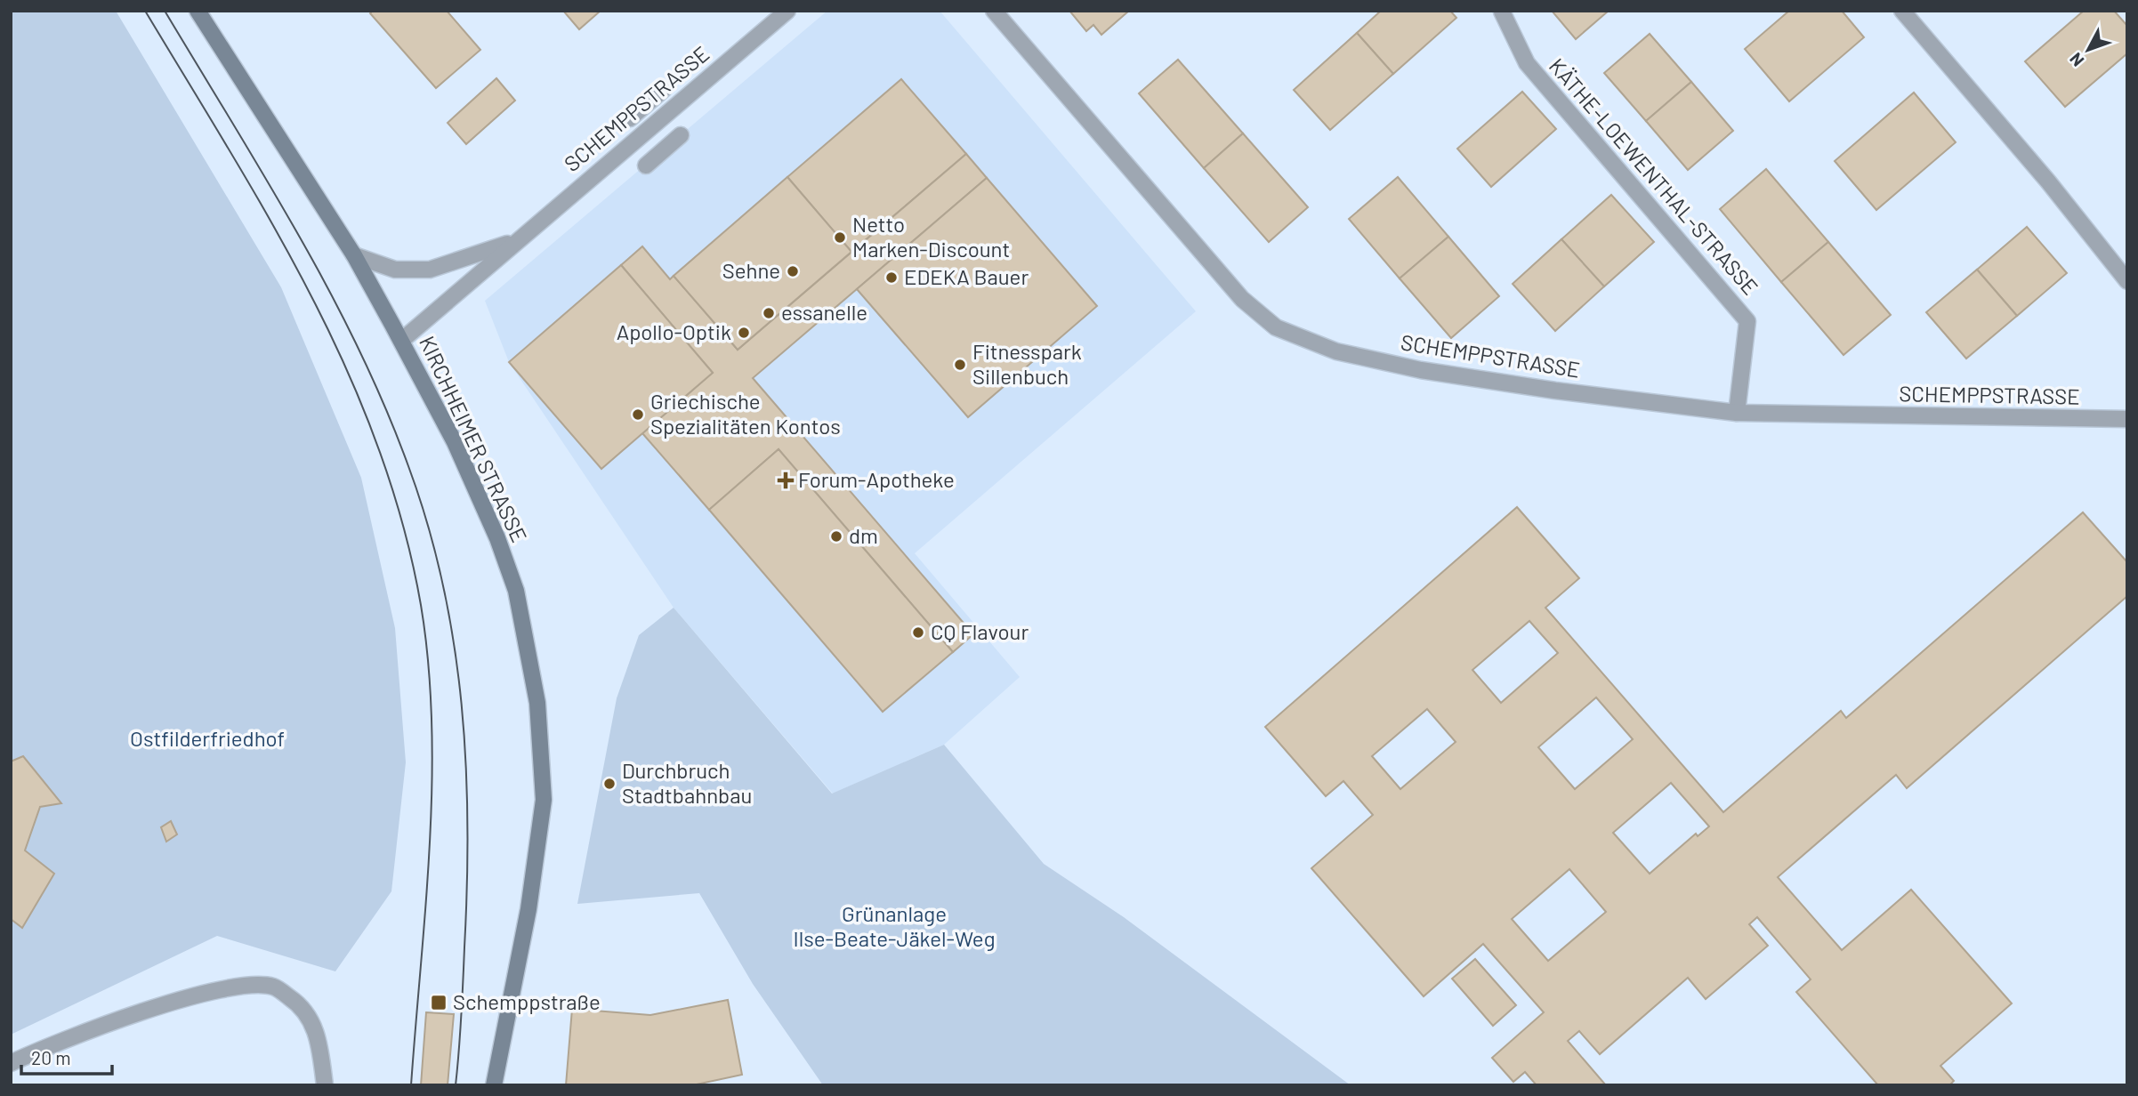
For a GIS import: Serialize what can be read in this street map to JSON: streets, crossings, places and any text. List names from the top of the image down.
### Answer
{
  "streets": {
    "main road": ["KIRCHHEIMER STRASSE"],
    "street": ["SCHEMPPSTRASSE", "KÄTHE-LOEWENTHAL-STRASSE"]
  },
  "crossings": [
    ["SCHEMPPSTRASSE", "KÄTHE-LOEWENTHAL-STRASSE"],
    ["SCHEMPPSTRASSE", "KIRCHHEIMER STRASSE"]
  ],
  "parks": ["Ostfilderfriedhof", "Grünanlage Ilse-Beate-Jäkel-Weg"],
  "places": {
    "other": [
      "Netto Marken-Discount",
      "Sehne",
      "EDEKA Bauer",
      "essanelle",
      "Apollo-Optik",
      "Fitnesspark Sillenbuch",
      "Griechische Spezialitäten Kontos",
      "dm",
      "CQ Flavour",
      "Durchbruch Stadtbahnbau"
    ],
    "health": ["Forum-Apotheke"],
    "transit": ["Schemppstraße"]
  },
  "scale_bar": "20 m",
  "north": "bottom left"
}
